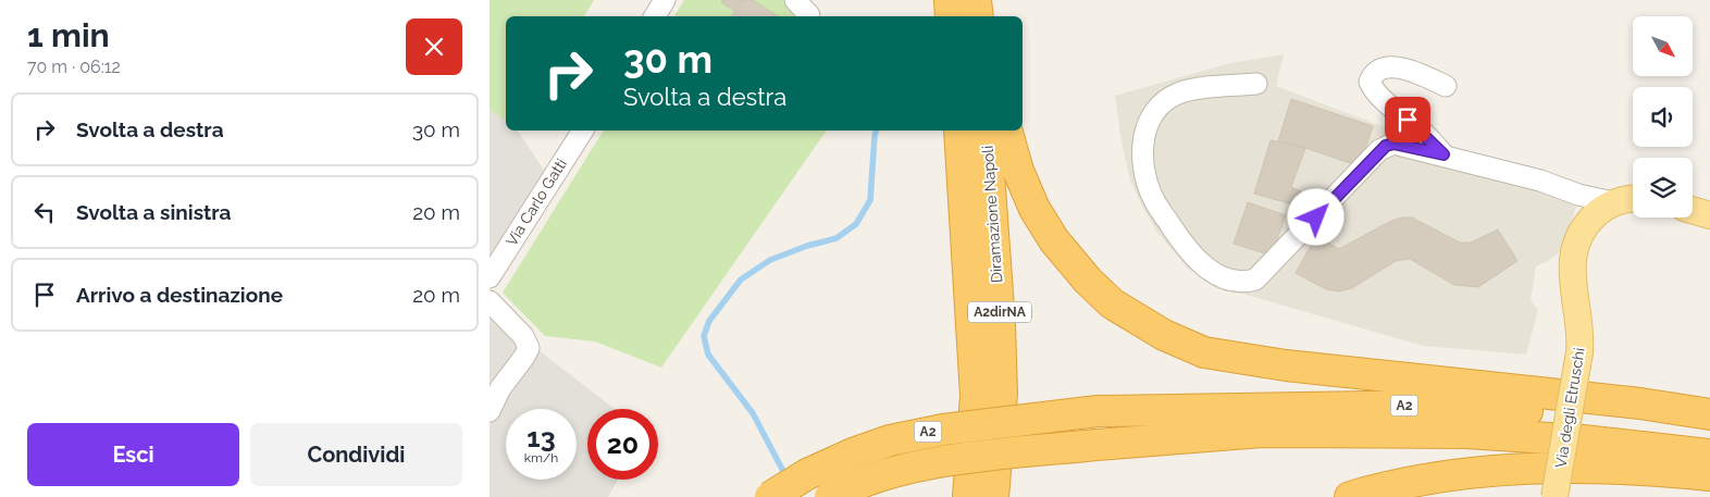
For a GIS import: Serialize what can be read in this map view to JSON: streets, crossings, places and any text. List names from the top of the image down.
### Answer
{
  "streets": {
    "highway": ["Diramazione Napoli", "A2dirNA", "A2"],
    "main road": ["Via degli Etruschi"],
    "street": ["Via Carlo Gatti"]
  },
  "north": "bottom right",
  "page": {
    "heading": ["1 min", "70 m · 06:12"],
    "turn": ["30 m", "Svolta a destra"],
    "list": [
      {
        "name": "Svolta a destra",
        "value": "30 m"
      },
      {
        "name": "Svolta a sinistra",
        "value": "20 m"
      },
      {
        "name": "Arrivo a destinazione",
        "value": "20 m"
      }
    ],
    "speed": "13 km/h",
    "limit": "20",
    "buttons": ["Esci", "Condividi"]
  }
}
